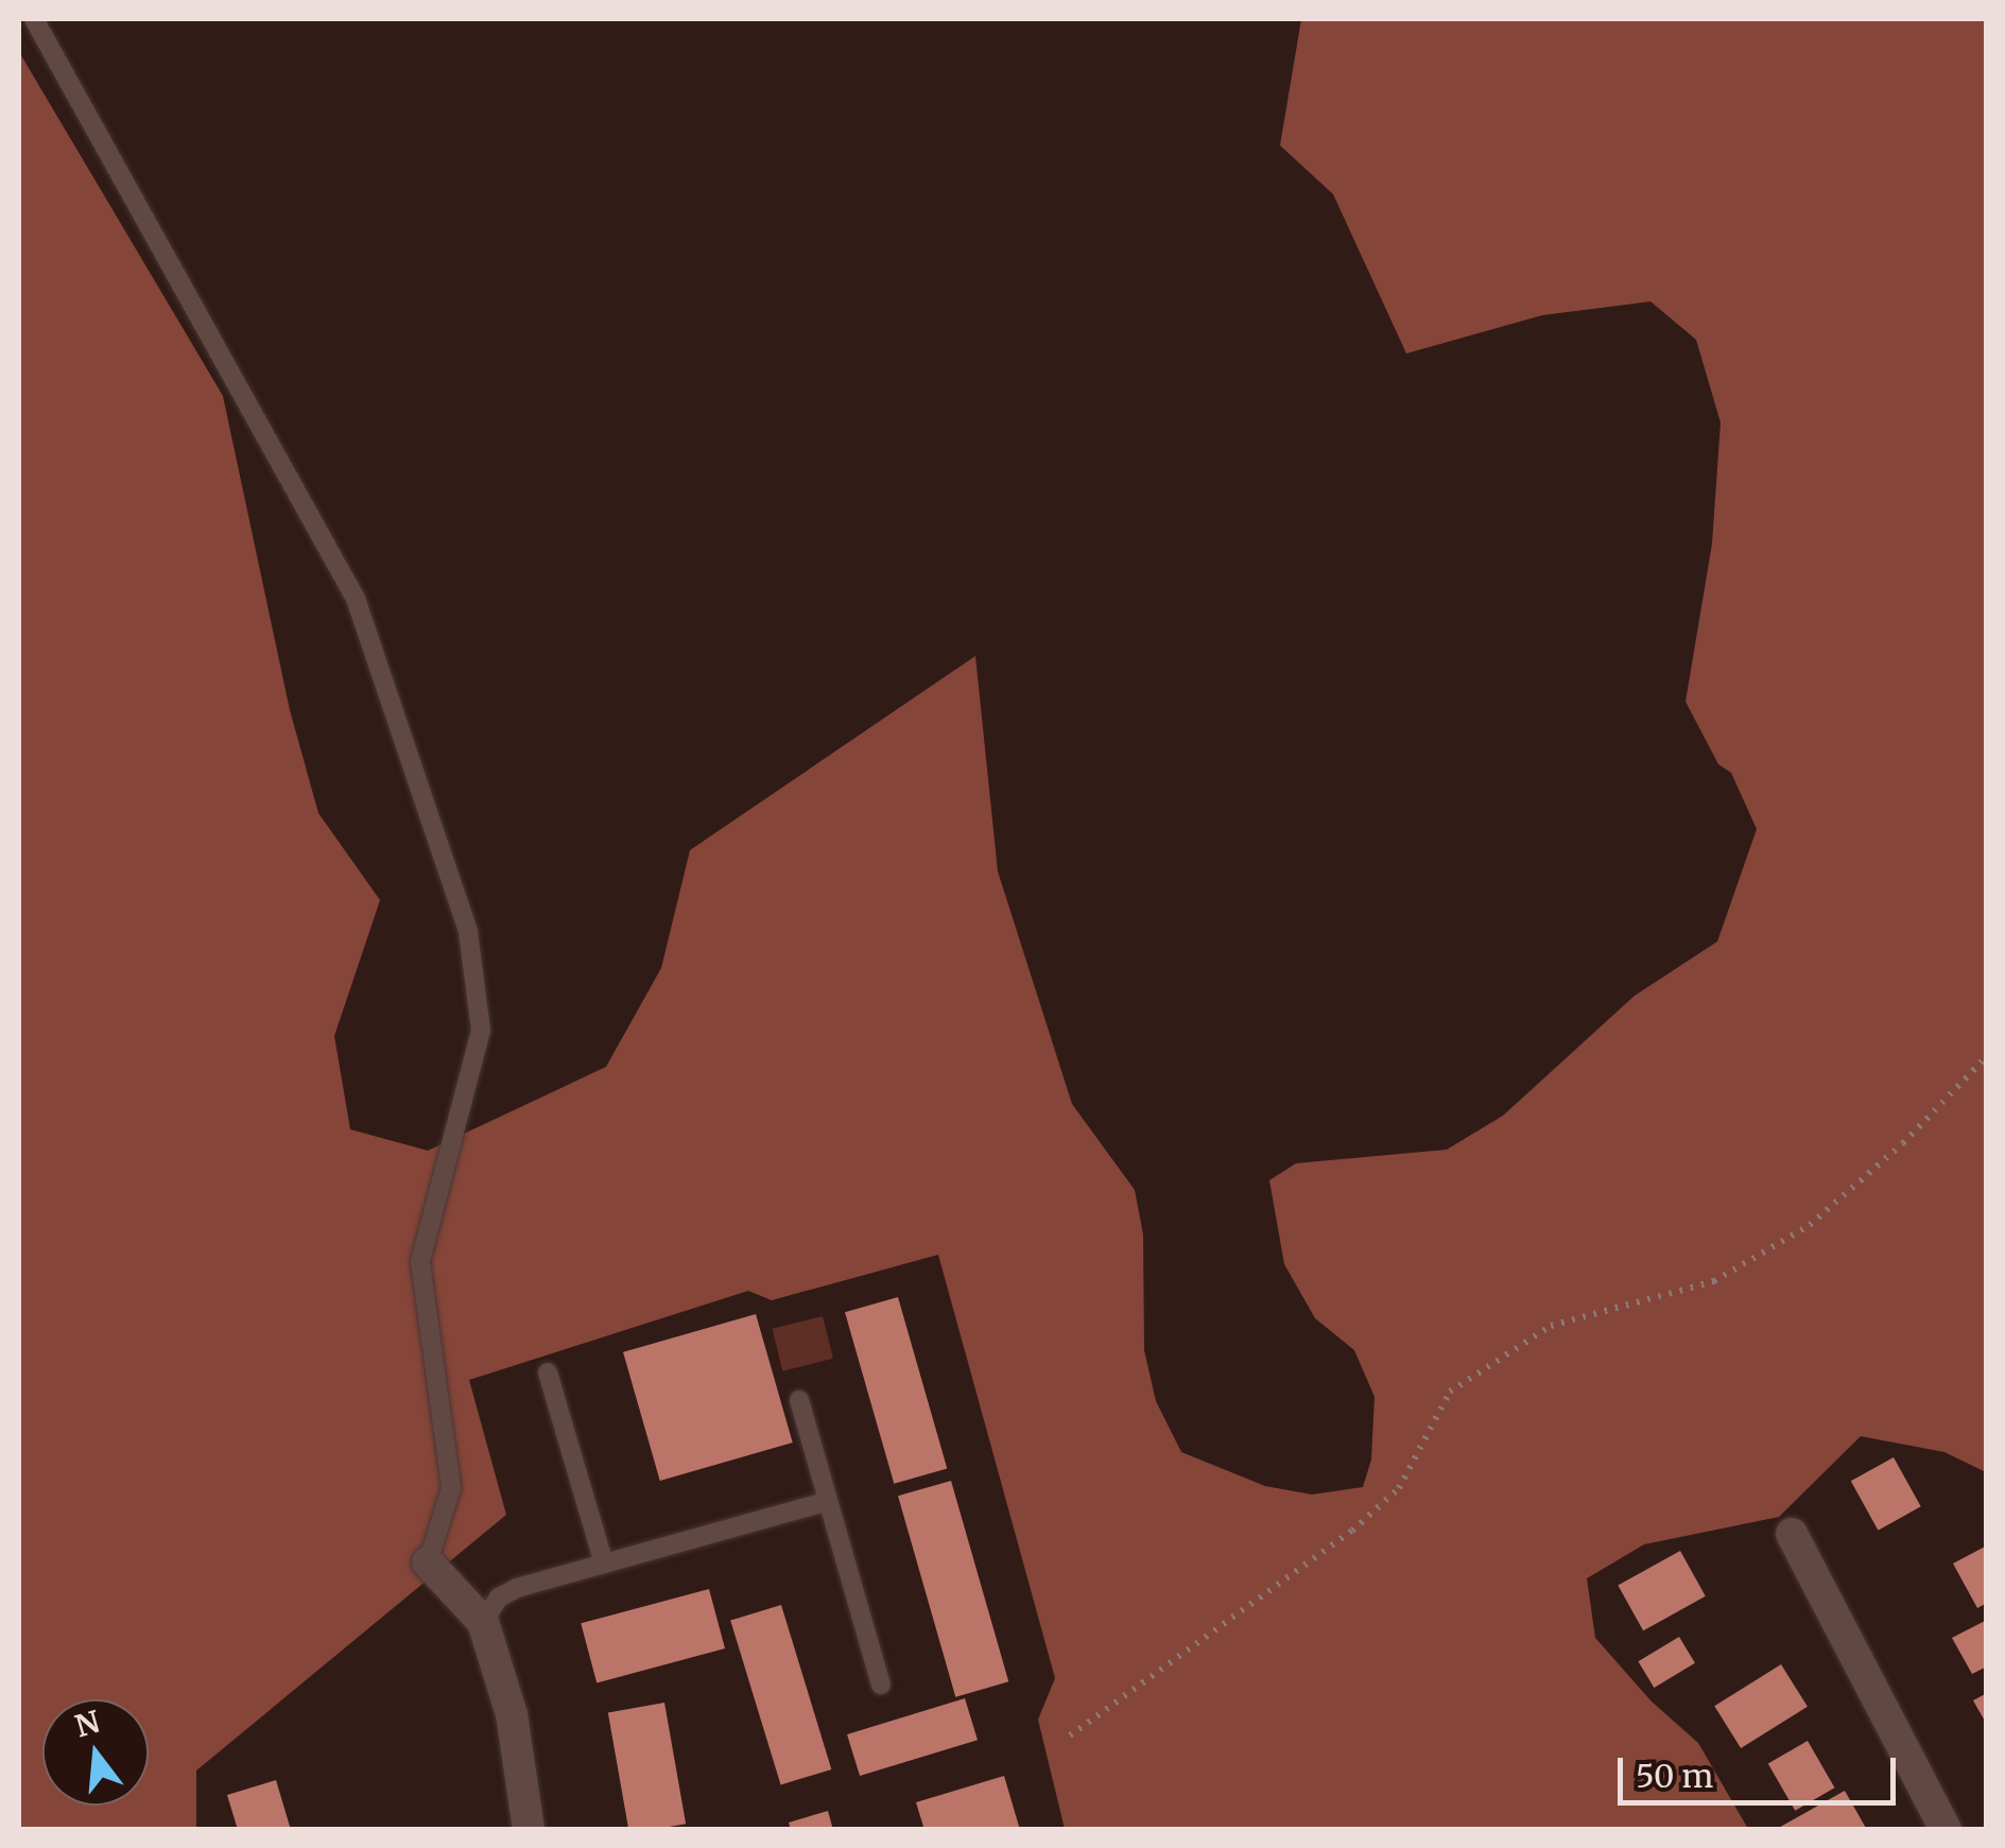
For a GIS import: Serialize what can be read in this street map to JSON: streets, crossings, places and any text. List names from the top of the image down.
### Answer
{
  "scale_bar": "50 m",
  "north": "top"
}
